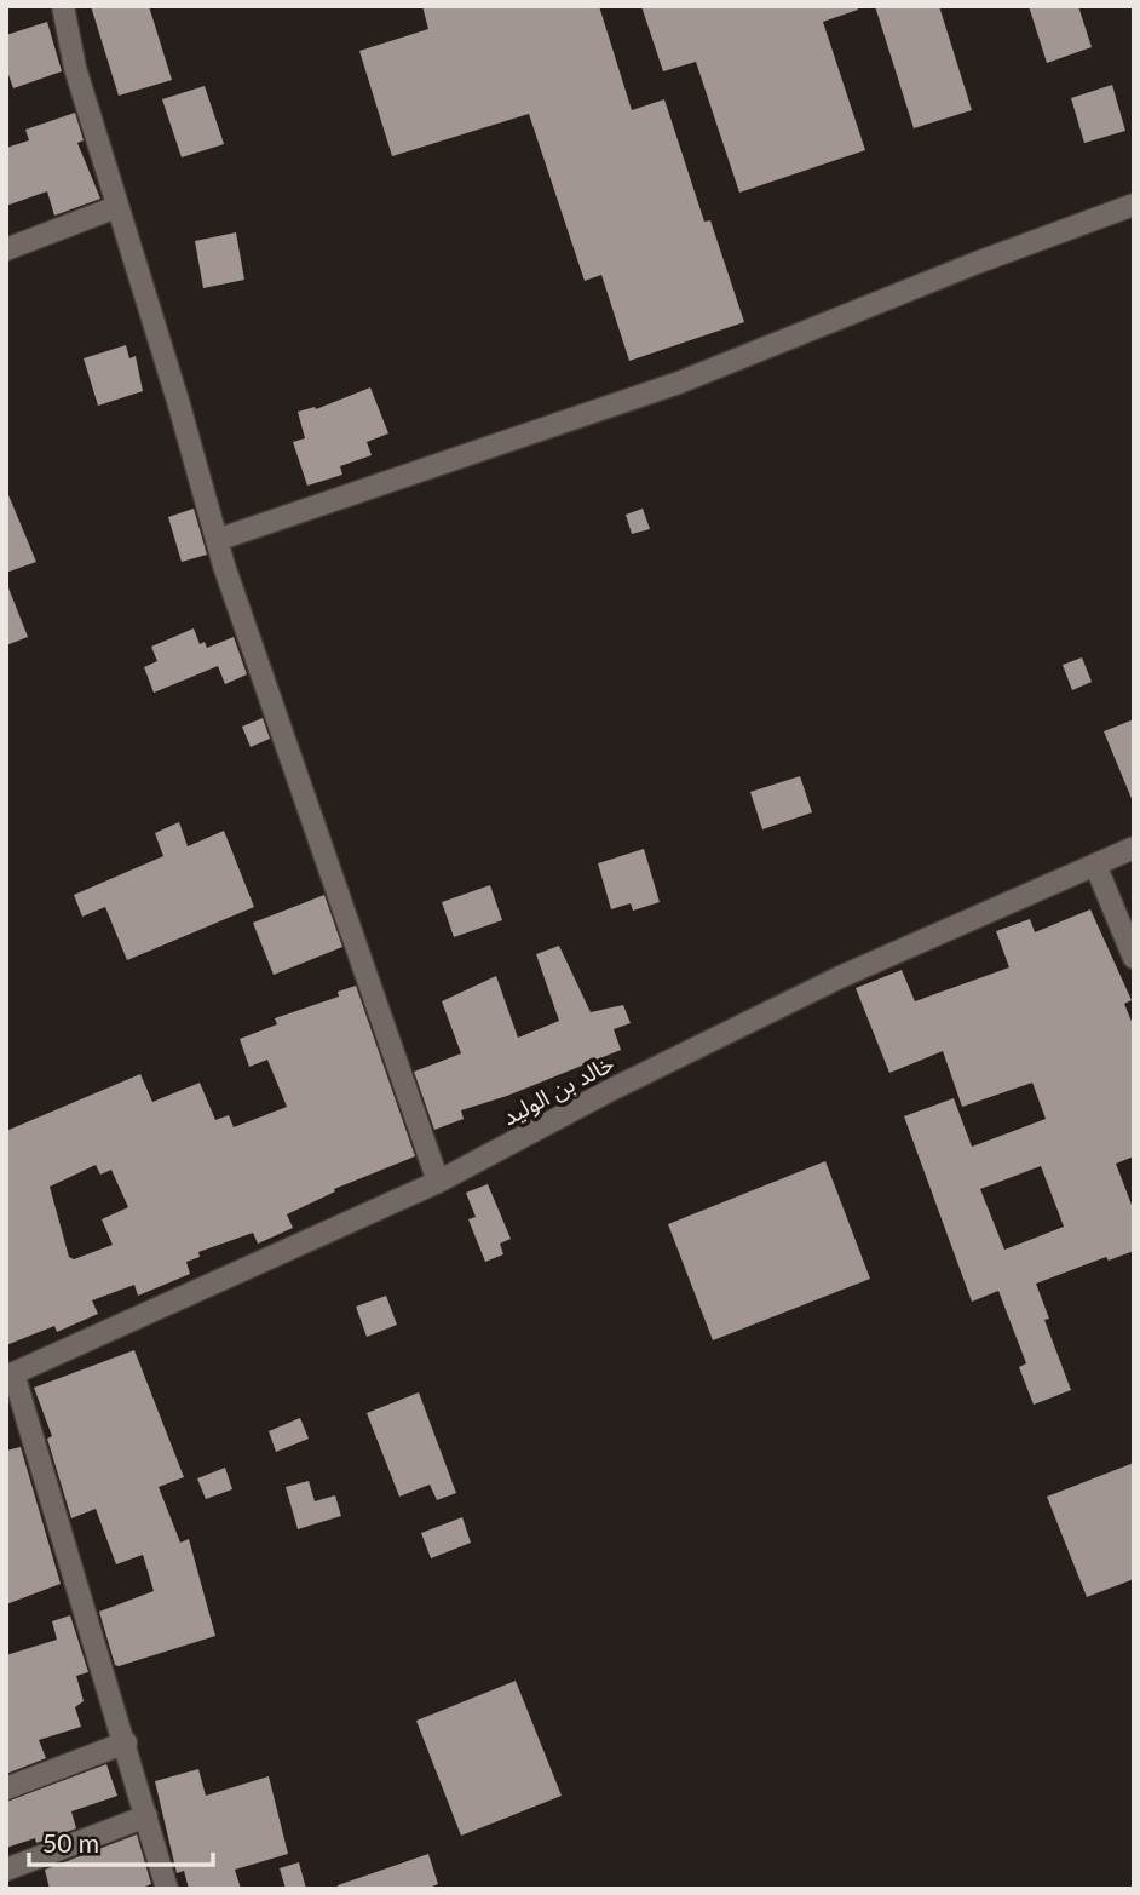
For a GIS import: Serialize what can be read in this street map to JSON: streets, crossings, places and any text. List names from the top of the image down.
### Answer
{
  "streets": {
    "street": ["خالد بن الوليد"]
  },
  "scale_bar": "50 m"
}
